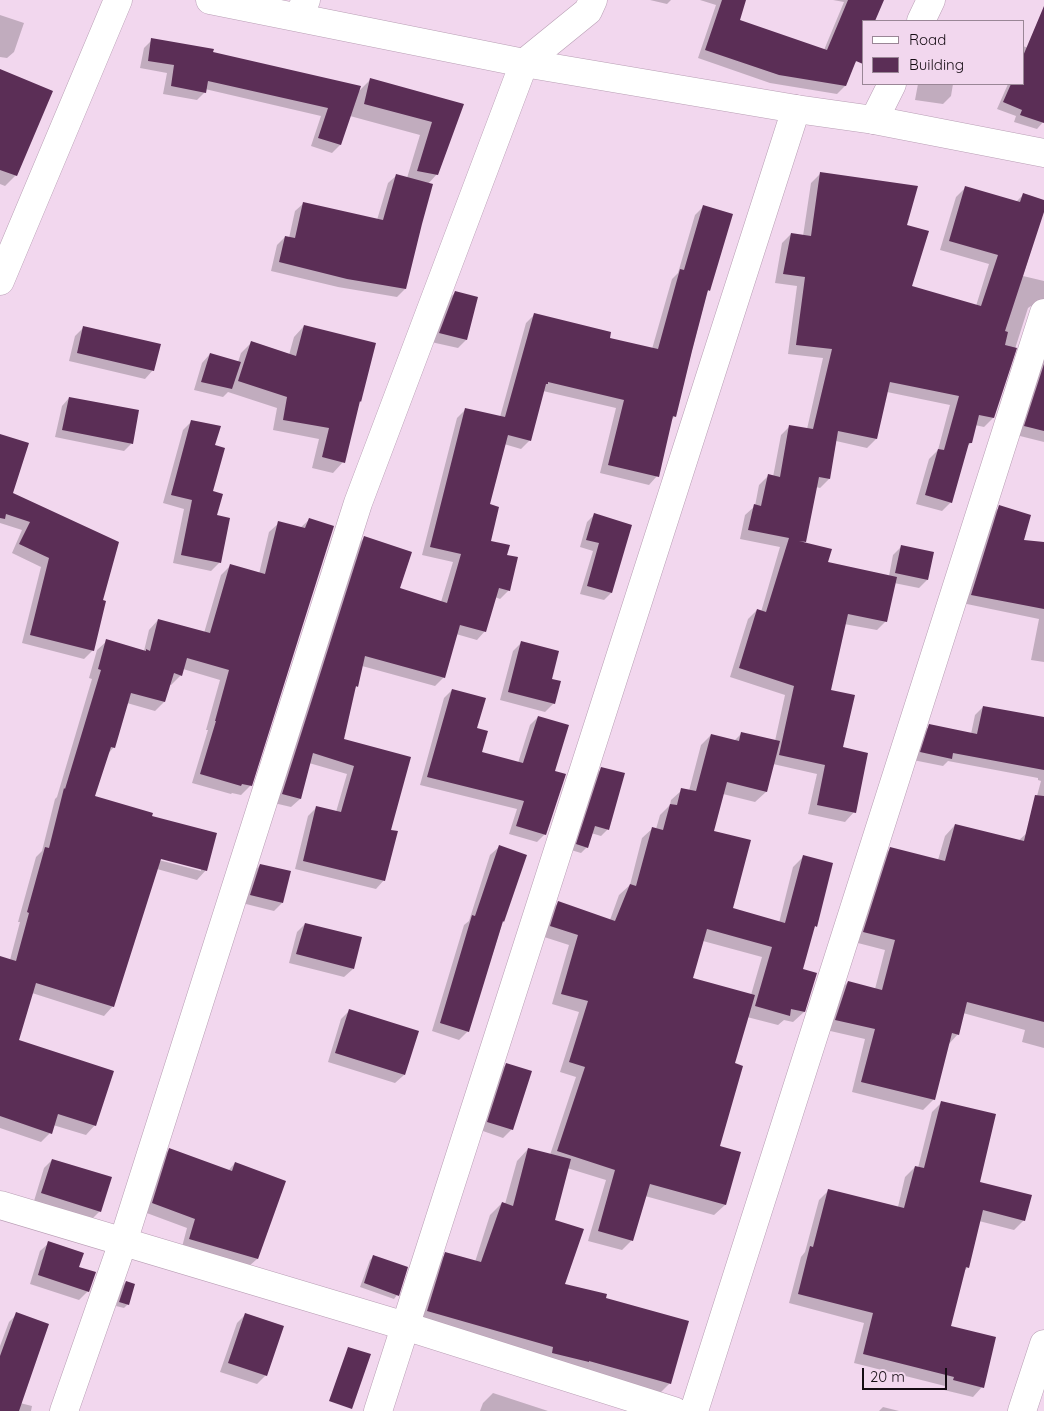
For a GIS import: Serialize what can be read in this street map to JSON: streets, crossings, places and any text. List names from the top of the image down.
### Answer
{
  "legend": ["Road", "Building"],
  "scale_bar": "20 m"
}
